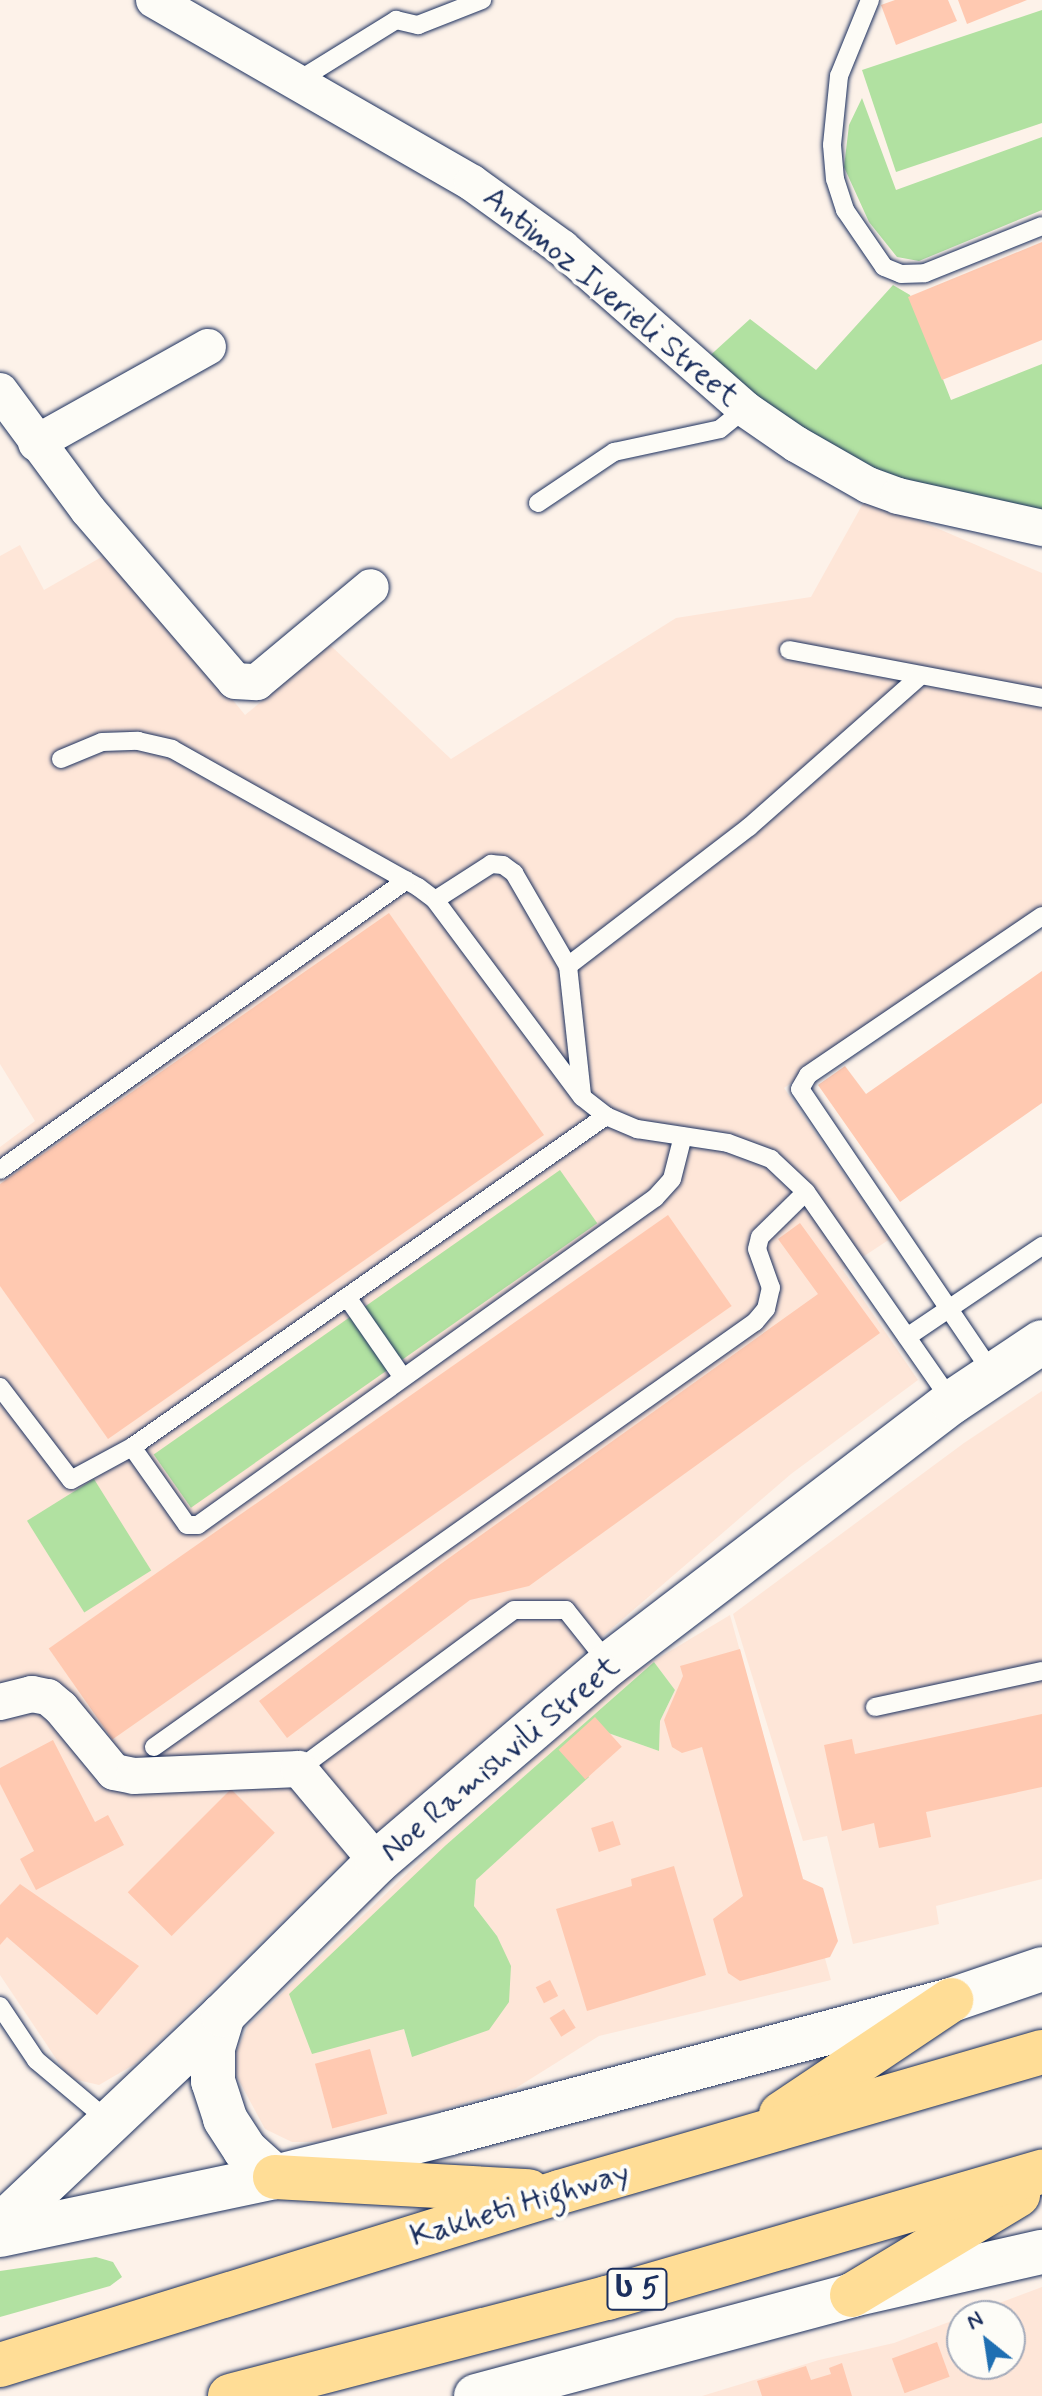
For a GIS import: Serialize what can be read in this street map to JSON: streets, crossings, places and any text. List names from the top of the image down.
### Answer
{
  "streets": {
    "highway": ["Kakheti Highway", "ს 5"],
    "street": ["Antimoz Iverieli Street", "Noe Ramishvili Street"]
  },
  "north": "top left"
}
